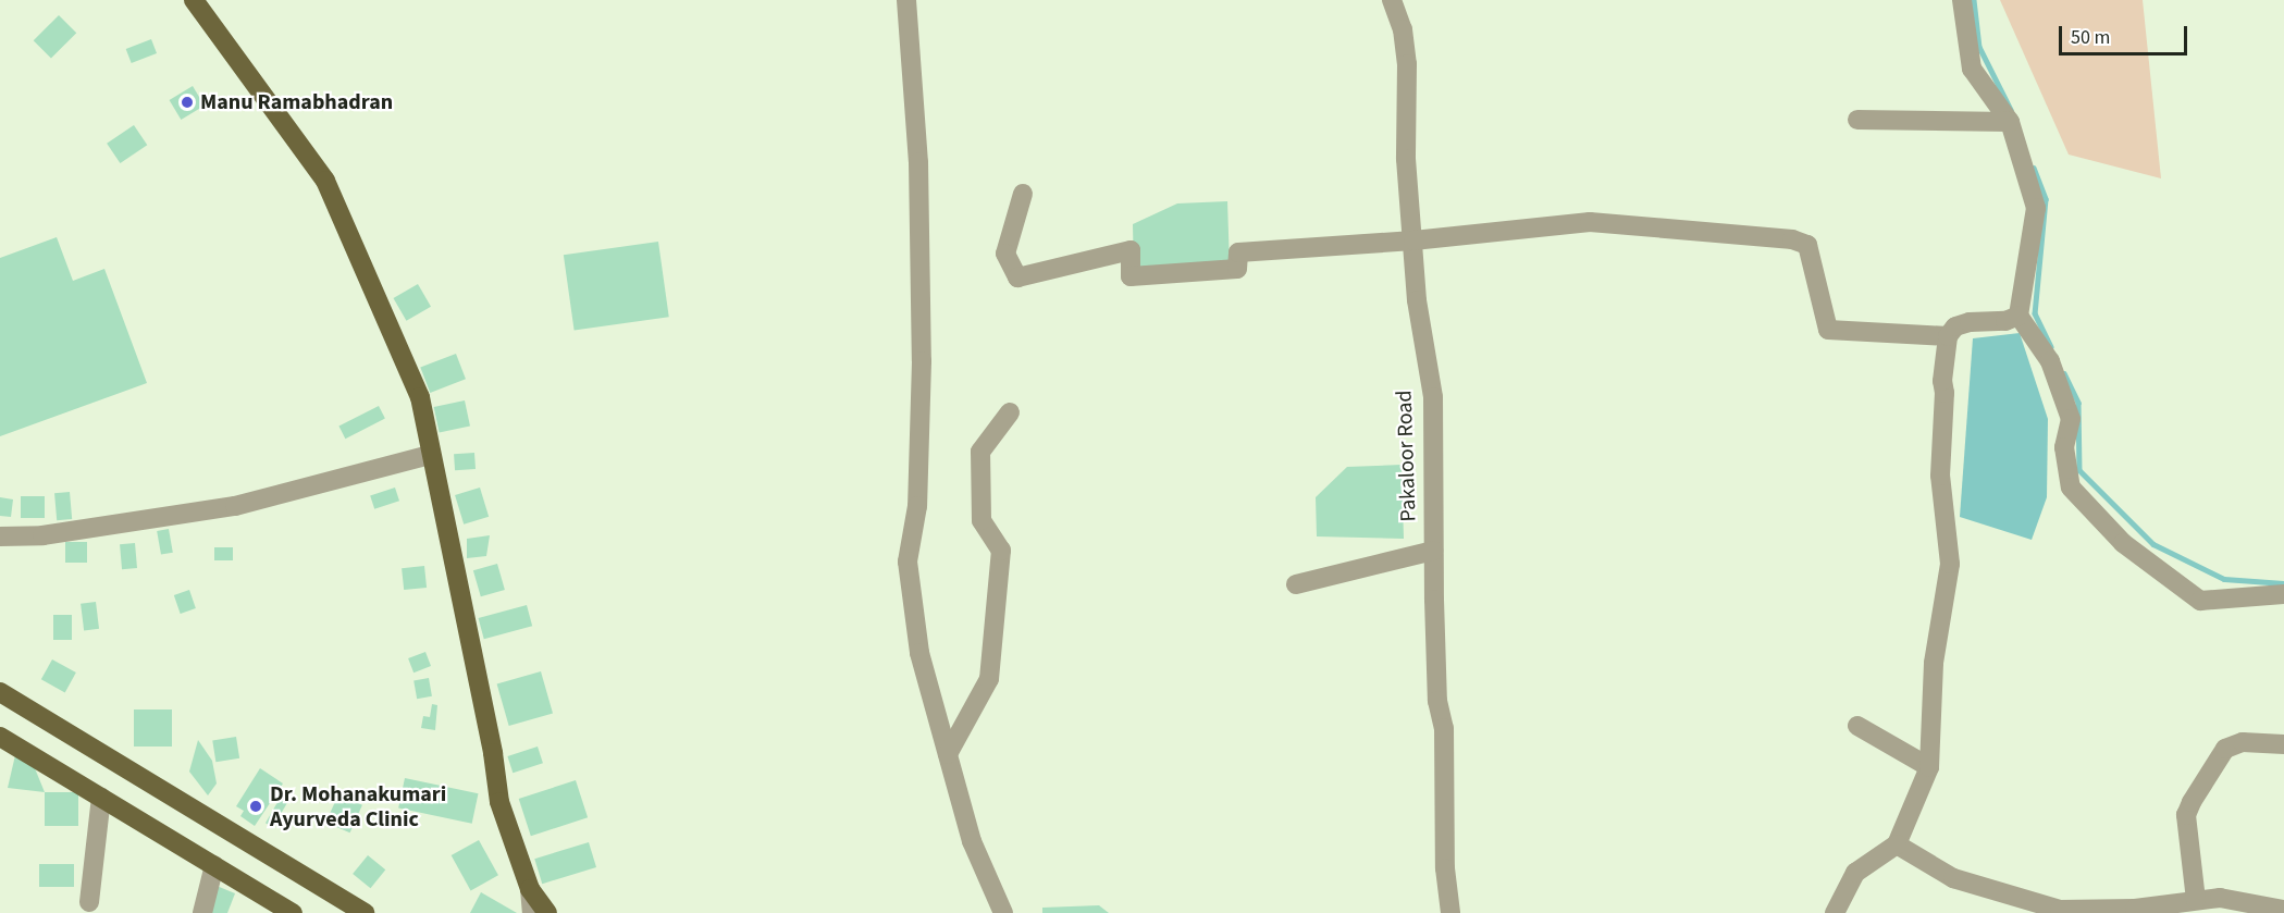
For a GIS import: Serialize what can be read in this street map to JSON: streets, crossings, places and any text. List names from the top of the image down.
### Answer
{
  "streets": {
    "street": ["Pakaloor Road"]
  },
  "places": ["Manu Ramabhadran", "Dr. Mohanakumari Ayurveda Clinic"],
  "scale_bar": "50 m"
}
